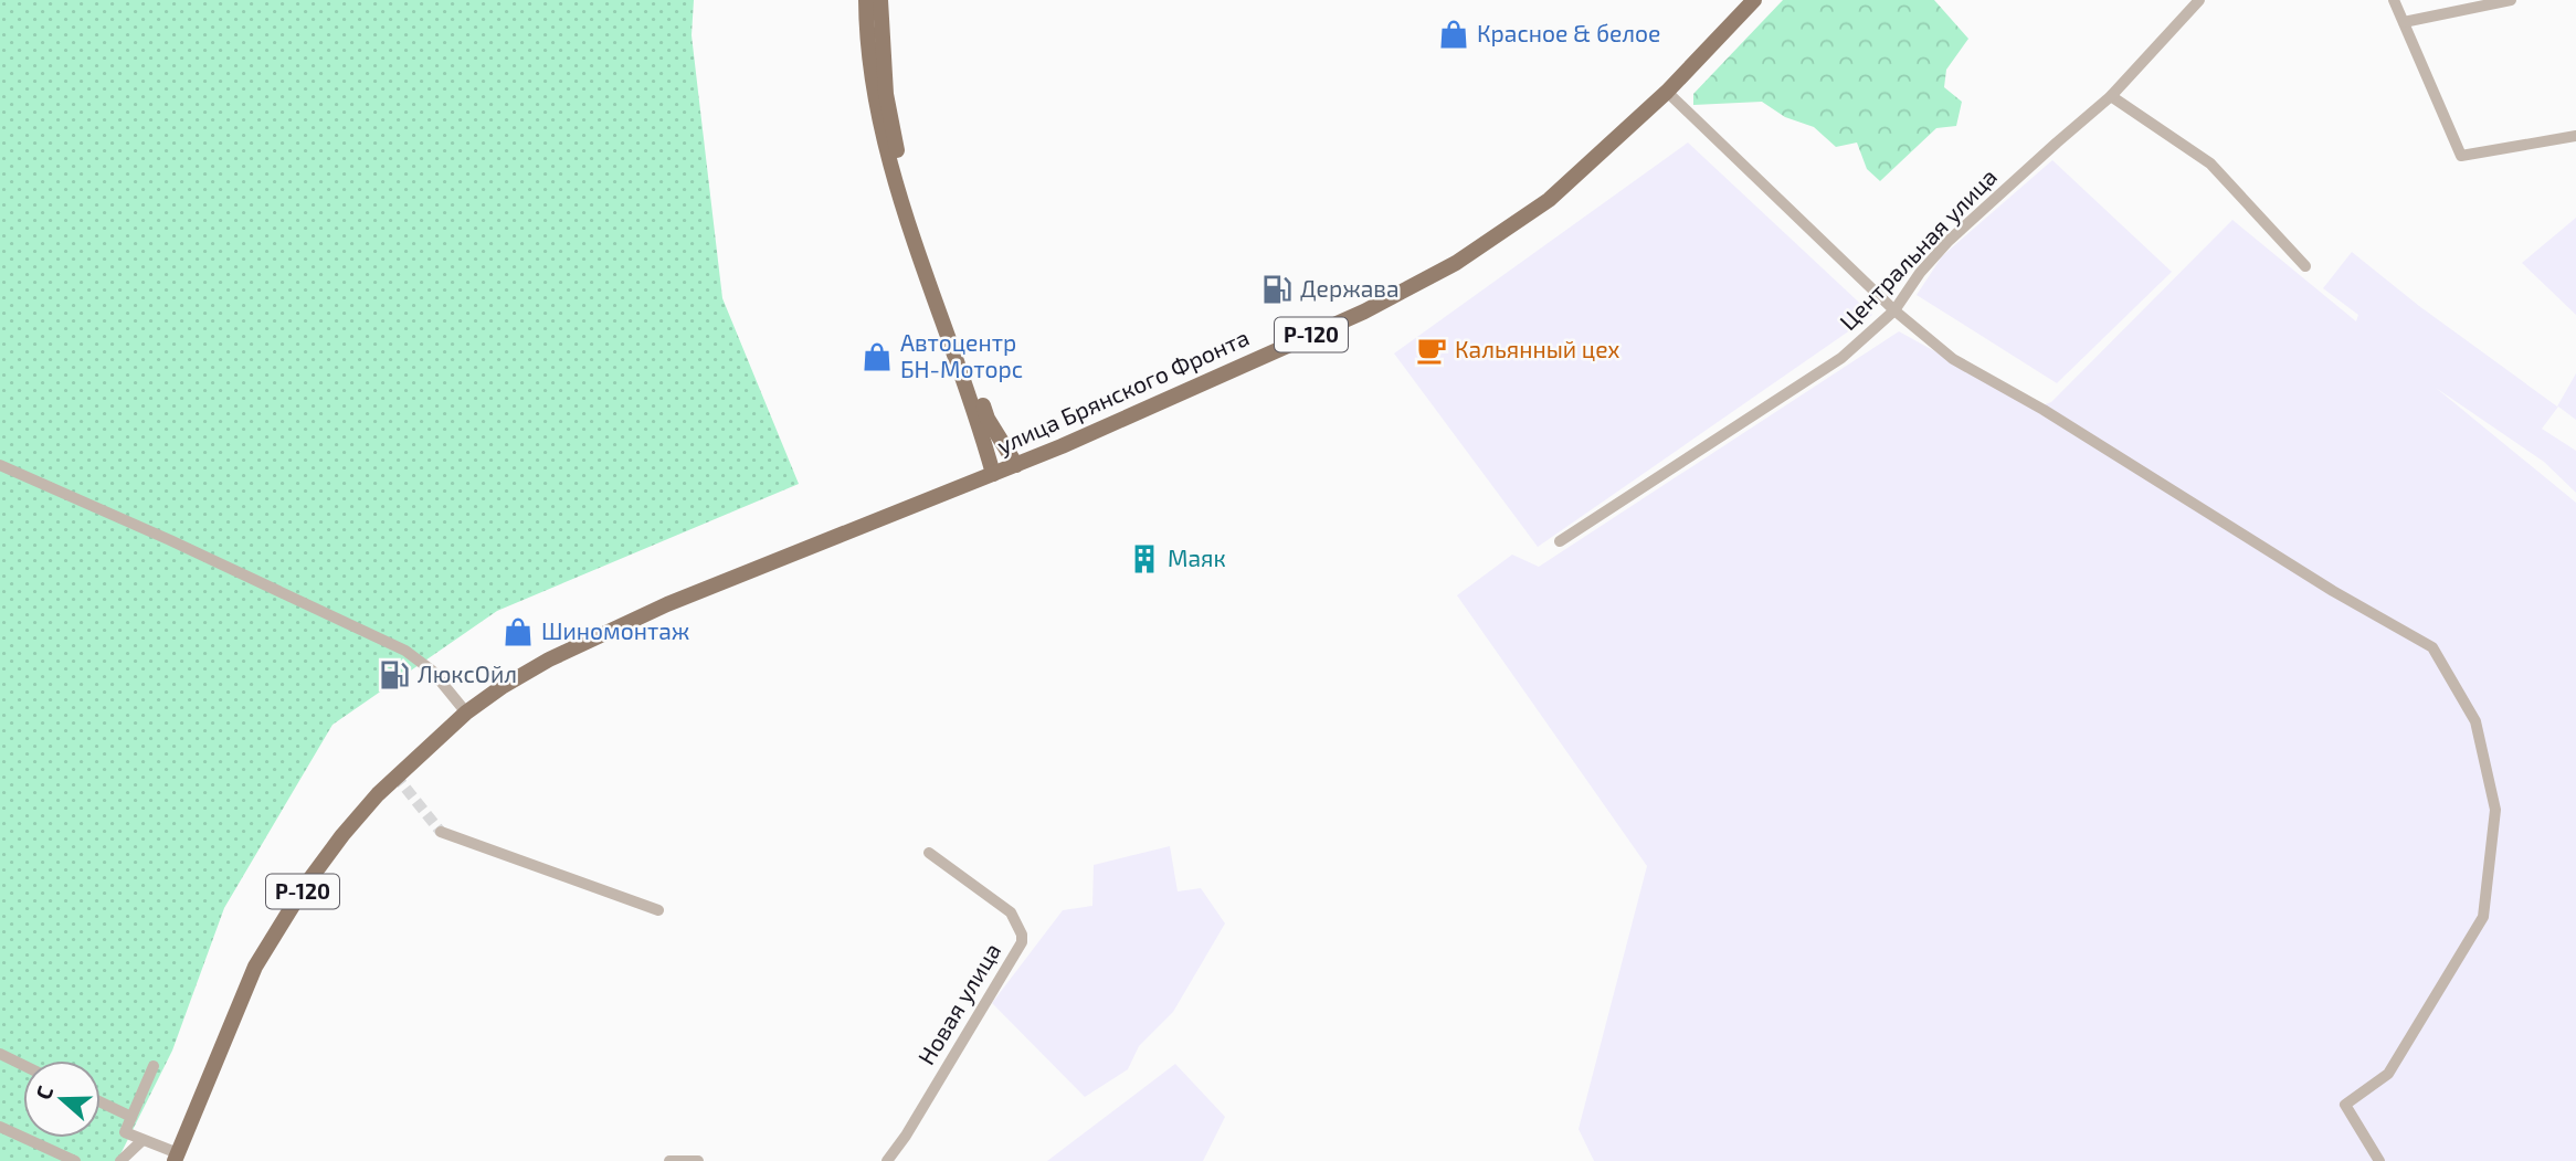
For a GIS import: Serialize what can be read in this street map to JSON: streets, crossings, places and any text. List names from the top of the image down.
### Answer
{
  "streets": {
    "main road": ["Р-120", "улица Брянского Фронта"],
    "street": ["Центральная улица", "Новая улица"]
  },
  "crossings": [
    ["Р-120", "улица Брянского Фронта"]
  ],
  "places": {
    "shop": ["Красное & белое", "Автоцентр БН-Моторс", "Шиномонтаж"],
    "fuel station": ["Держава", "ЛюксОйл"],
    "cafe": ["Кальянный цех"],
    "building": ["Маяк"]
  },
  "north": "left"
}
